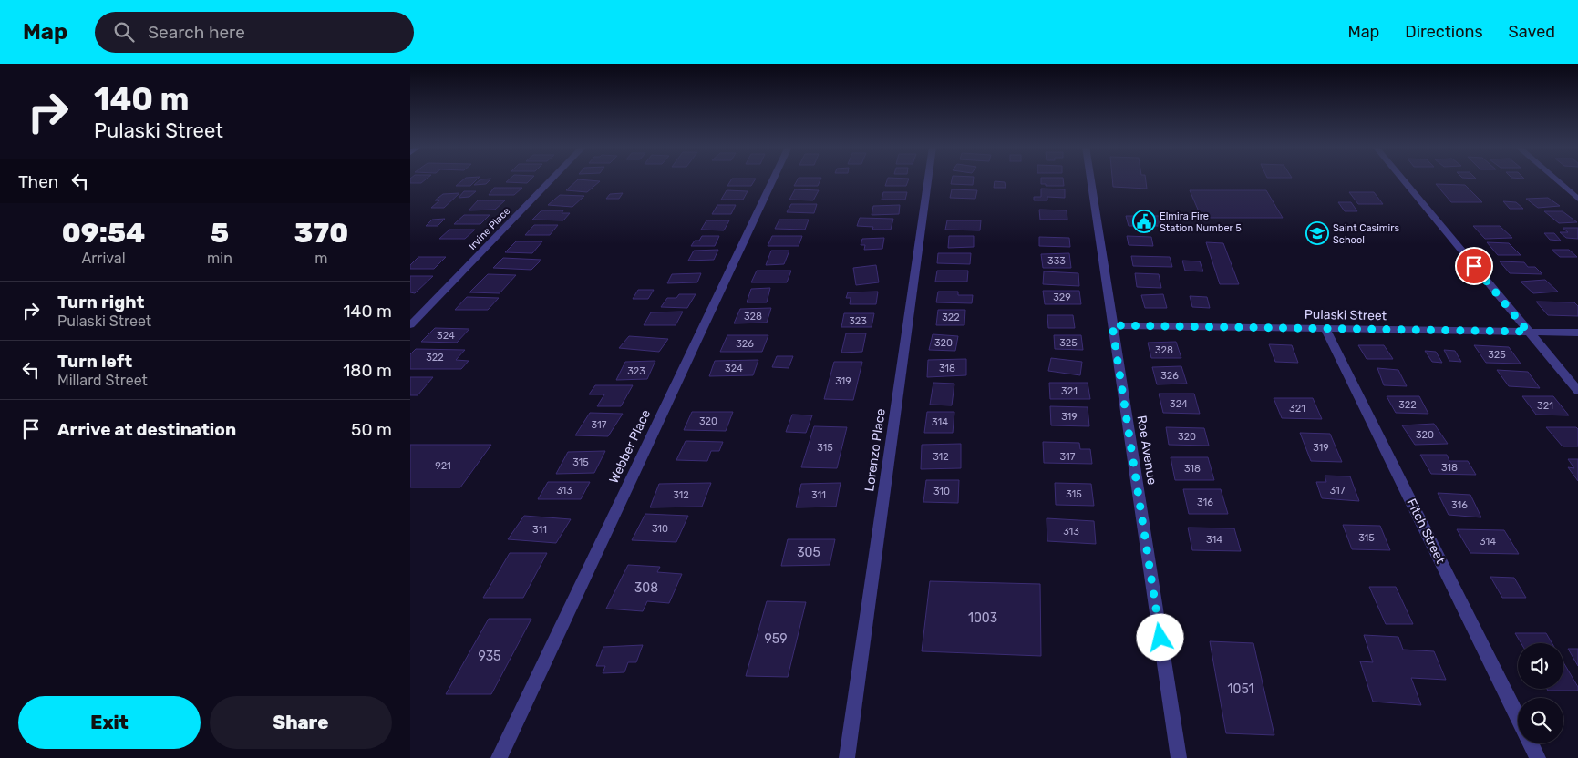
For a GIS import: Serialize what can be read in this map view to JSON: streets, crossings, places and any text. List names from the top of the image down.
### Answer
{
  "streets": {
    "street": [
      "Irvine Place",
      "Pulaski Street",
      "Webber Place",
      "Lorenzo Place",
      "Roe Avenue",
      "Fitch Street"
    ]
  },
  "crossings": [
    ["Pulaski Street", "Roe Avenue"],
    ["Pulaski Street", "Fitch Street"]
  ],
  "places": {
    "public building": ["Elmira Fire Station Number 5"],
    "school or university": ["Saint Casimirs School"]
  },
  "house_numbers": [
    "333",
    "329",
    "328",
    "322",
    "323",
    "324",
    "320",
    "325",
    "326",
    "328",
    "325",
    "322",
    "324",
    "318",
    "323",
    "326",
    "319",
    "321",
    "324",
    "322",
    "321",
    "321",
    "319",
    "320",
    "314",
    "317",
    "320",
    "320",
    "315",
    "319",
    "312",
    "317",
    "315",
    "921",
    "318",
    "318",
    "313",
    "317",
    "310",
    "315",
    "312",
    "311",
    "316",
    "316",
    "310",
    "311",
    "313",
    "315",
    "314",
    "314",
    "305",
    "308",
    "1003",
    "959",
    "935",
    "1051"
  ],
  "page": {
    "header": "Map",
    "search": "Search here",
    "nav": ["Map", "Directions", "Saved"],
    "turn": ["140 m", "Pulaski Street"],
    "then": "Then",
    "eta": [
      "09:54",
      "Arrival",
      "5",
      "min",
      "370",
      "m"
    ],
    "list": [
      {
        "name": "Turn right",
        "note": "Pulaski Street",
        "value": "140 m"
      },
      {
        "name": "Turn left",
        "note": "Millard Street",
        "value": "180 m"
      },
      {
        "name": "Arrive at destination",
        "value": "50 m"
      }
    ],
    "buttons": ["Exit", "Share"]
  }
}
